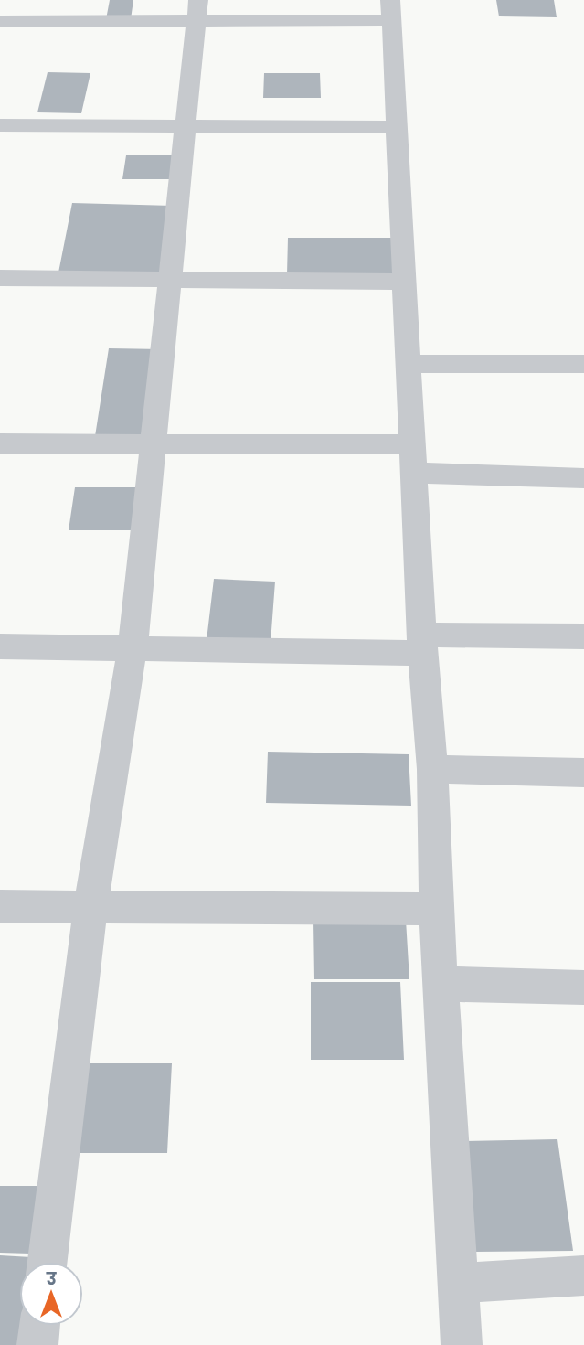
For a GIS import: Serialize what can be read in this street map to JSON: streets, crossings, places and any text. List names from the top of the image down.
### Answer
{
  "north": "top"
}
